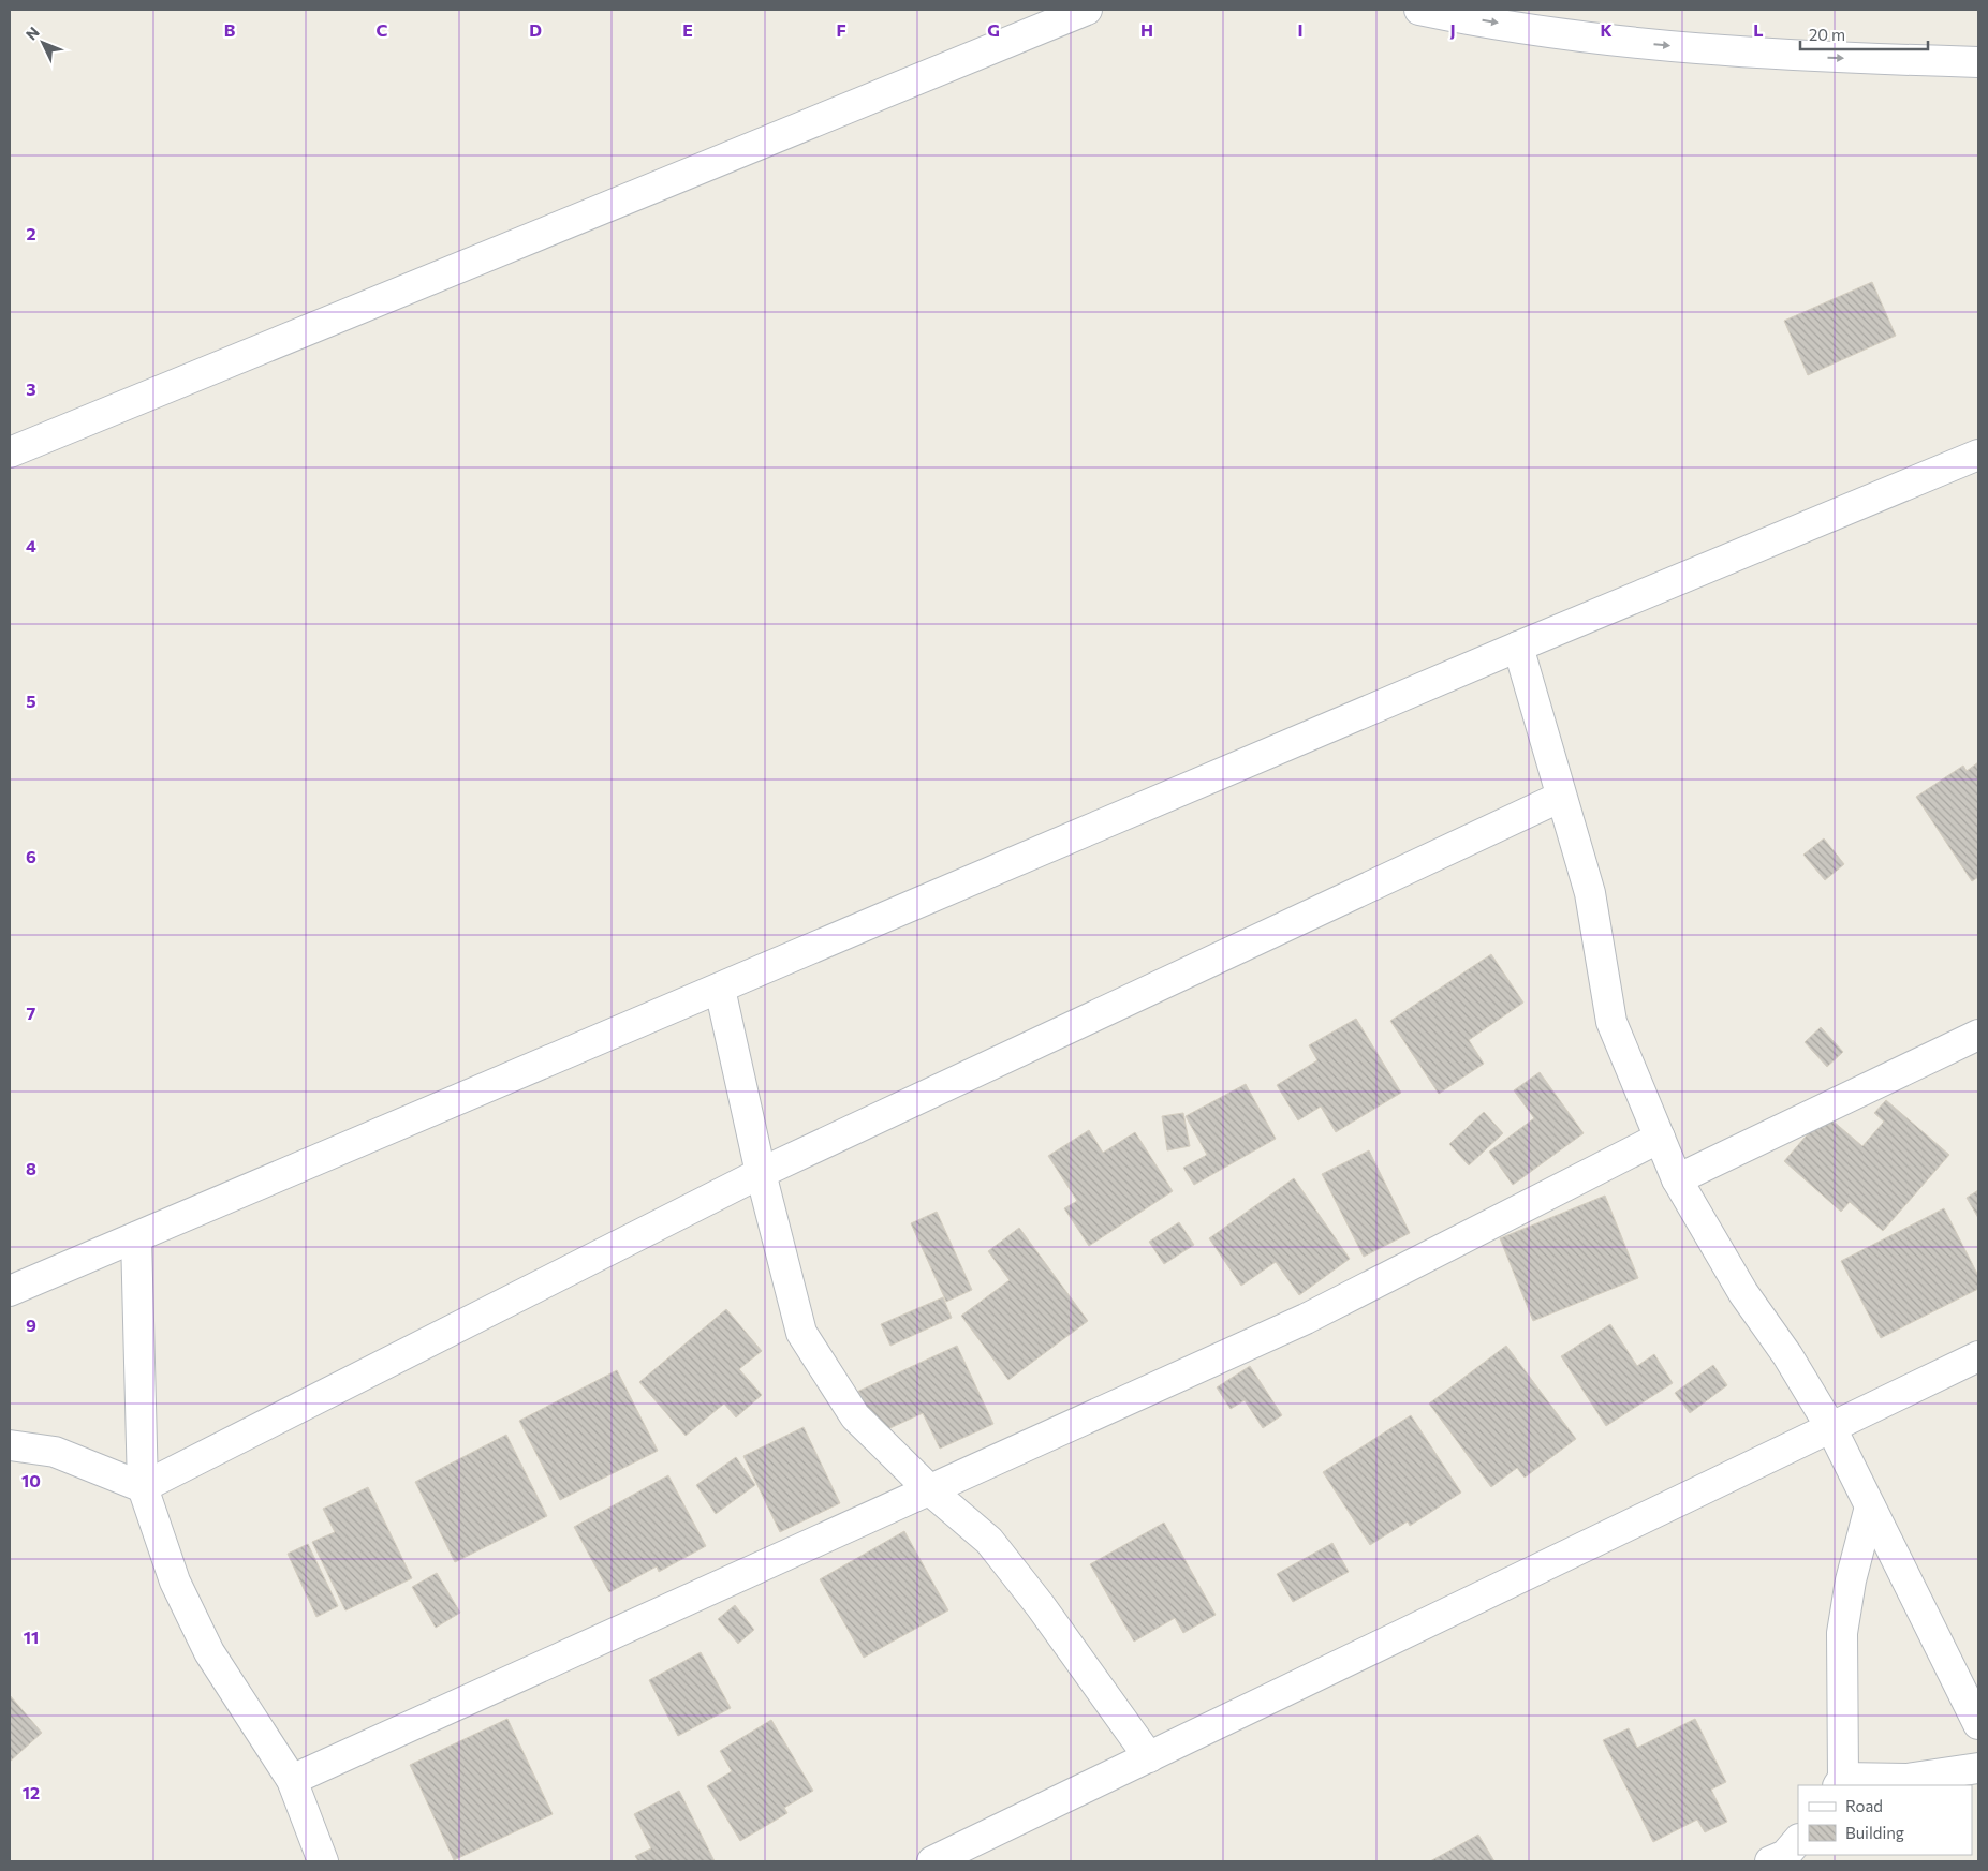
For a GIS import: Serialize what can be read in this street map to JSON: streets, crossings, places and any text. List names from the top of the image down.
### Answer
{
  "legend": ["Road", "Building"],
  "scale_bar": "20 m",
  "north": "top left",
  "grid": {
    "columns": [
      "B",
      "C",
      "D",
      "E",
      "F",
      "G",
      "H",
      "I",
      "J",
      "K",
      "L"
    ],
    "rows": [
      "2",
      "3",
      "4",
      "5",
      "6",
      "7",
      "8",
      "9",
      "10",
      "11",
      "12"
    ]
  }
}
